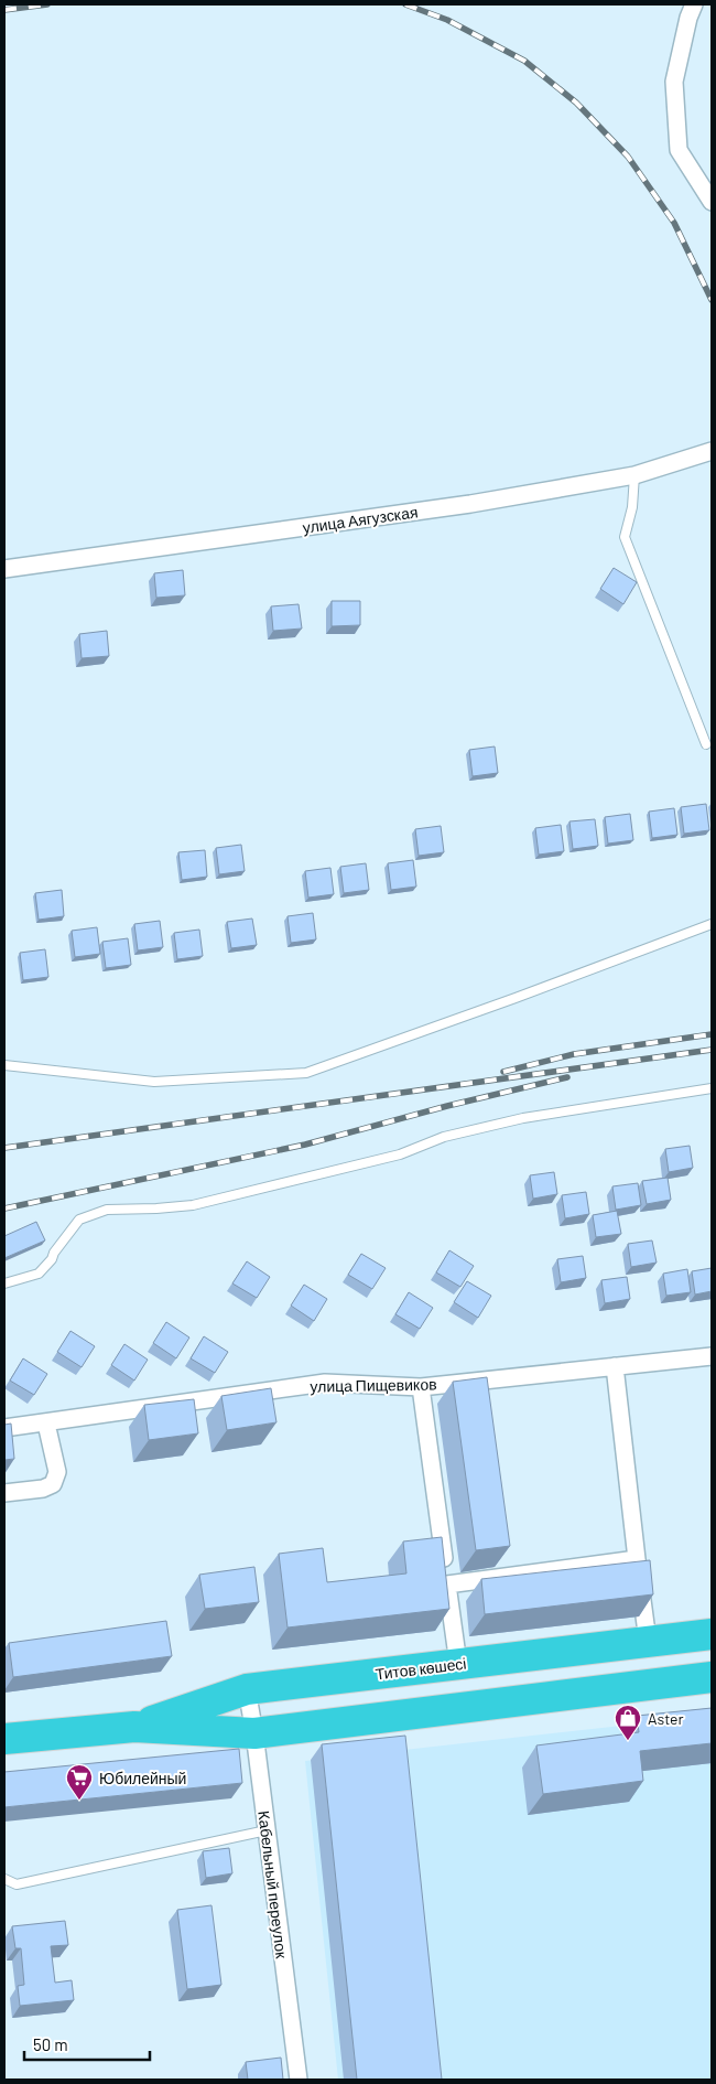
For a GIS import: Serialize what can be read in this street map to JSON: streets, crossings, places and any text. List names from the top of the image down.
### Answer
{
  "streets": {
    "highway": ["Титов көшесі"],
    "street": ["улица Аягузская", "улица Пищевиков", "Кабельный переулок"]
  },
  "crossings": [
    ["Титов көшесі", "Кабельный переулок"]
  ],
  "places": {
    "shop": ["Aster"],
    "supermarket": ["Юбилейный"]
  },
  "scale_bar": "50 m"
}
